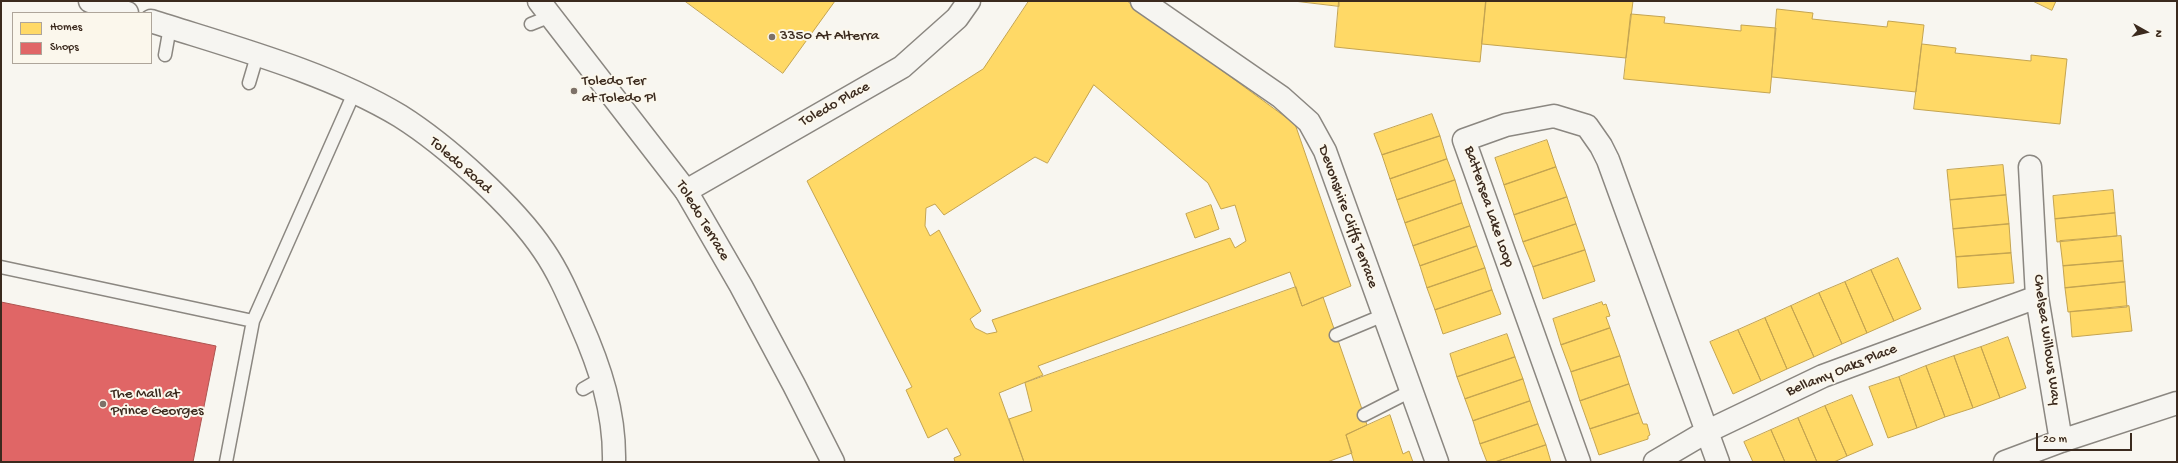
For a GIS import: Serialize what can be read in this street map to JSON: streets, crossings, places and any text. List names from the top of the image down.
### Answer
{
  "streets": {
    "street": [
      "Toledo Place",
      "Toledo Road",
      "Battersea Lake Loop",
      "Devonshire Cliffs Terrace",
      "Toledo Terrace",
      "Chelsea Willows Way",
      "Bellamy Oaks Place"
    ]
  },
  "crossings": [
    ["Toledo Place", "Toledo Terrace"],
    ["Battersea Lake Loop", "Bellamy Oaks Place"],
    ["Chelsea Willows Way", "Bellamy Oaks Place"]
  ],
  "places": ["3350 At Alterra", "Toledo Ter at Toledo Pl", "The Mall at Prince Georges"],
  "legend": ["Homes", "Shops"],
  "scale_bar": "20 m",
  "north": "right"
}
